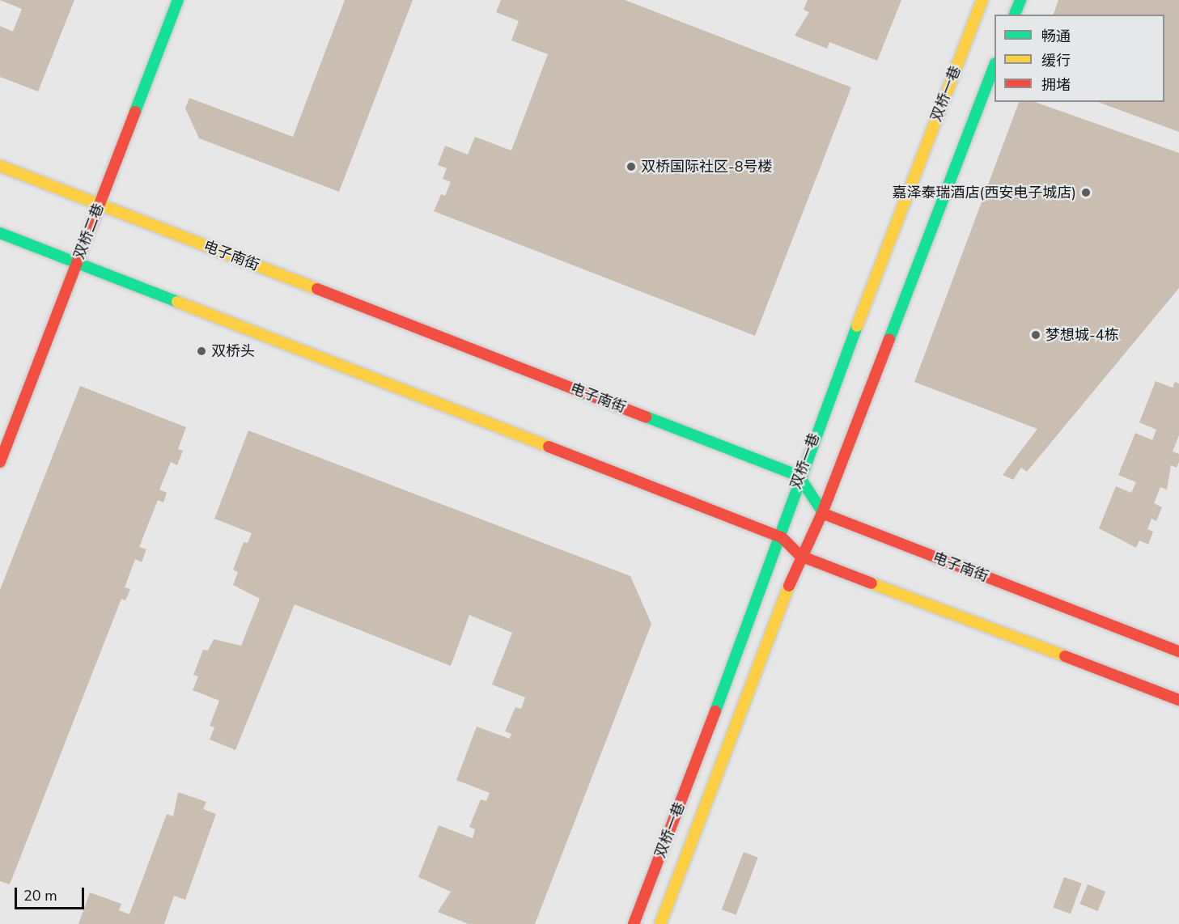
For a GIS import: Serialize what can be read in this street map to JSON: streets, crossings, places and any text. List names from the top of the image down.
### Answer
{
  "streets": {
    "main road": ["双桥一巷", "双桥二巷", "电子南街"]
  },
  "crossings": [
    ["双桥一巷", "电子南街"],
    ["双桥二巷", "电子南街"]
  ],
  "places": [
    "双桥国际社区-8号楼",
    "嘉泽泰瑞酒店(西安电子城店)",
    "梦想城-4栋",
    "双桥头"
  ],
  "legend": ["畅通", "缓行", "拥堵"],
  "scale_bar": "20 m"
}
